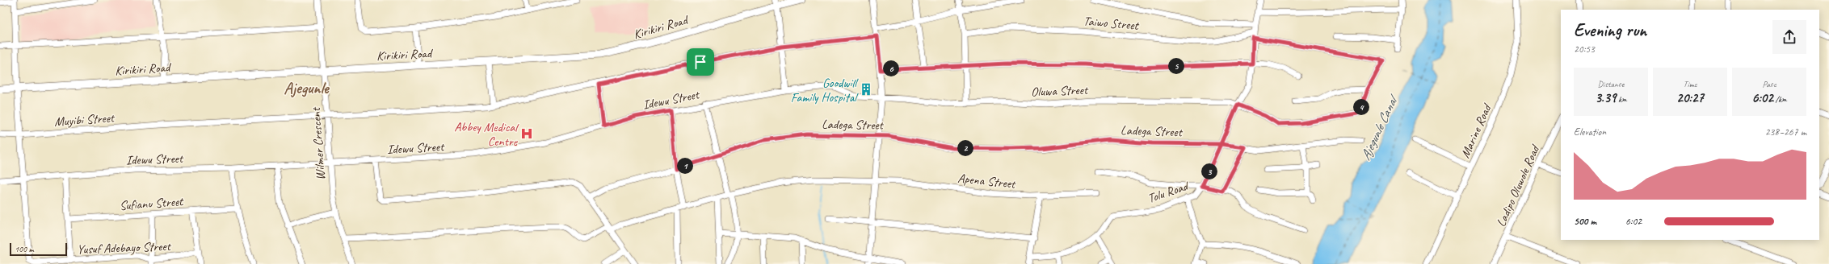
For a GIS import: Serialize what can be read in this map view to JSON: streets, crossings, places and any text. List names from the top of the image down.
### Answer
{
  "streets": {
    "main road": ["Kirikiri Road"],
    "street": [
      "Taiwo Street",
      "Oluwa Street",
      "Idewu Street",
      "Muyibi Street",
      "Ladega Street",
      "Marine Road",
      "Wilmer Crescent",
      "Apena Street",
      "Ladipo Oluwole Road",
      "Tolu Road",
      "Sufianu Street",
      "Yusuf Adebayo Street"
    ]
  },
  "crossings": [
    ["Taiwo Street", "Tolu Road"],
    ["Kirikiri Road", "Wilmer Crescent"],
    ["Oluwa Street", "Idewu Street"],
    ["Oluwa Street", "Tolu Road"],
    ["Idewu Street", "Wilmer Crescent"],
    ["Idewu Street", "Yusuf Adebayo Street"],
    ["Muyibi Street", "Wilmer Crescent"],
    ["Ladega Street", "Tolu Road"],
    ["Wilmer Crescent", "Apena Street"]
  ],
  "districts": ["Ajegunle"],
  "water": ["Ajegunle Canal"],
  "places": {
    "building": ["Goodwill Family Hospital"],
    "hospital": ["Abbey Medical Centre"]
  },
  "scale_bar": "100 m",
  "page": {
    "heading": ["Evening run", "20:53"],
    "pins": [
      "5",
      "6",
      "4",
      "2",
      "1",
      "3"
    ],
    "stats": [
      ["Distance", "3.39 km"],
      ["Time", "20:27"],
      ["Pace", "6:02 /km"]
    ],
    "chart": ["Elevation", "238–267 m"],
    "list": [
      {
        "name": "500 m",
        "note": "6:02"
      }
    ],
    "scale": "100 m"
  }
}
